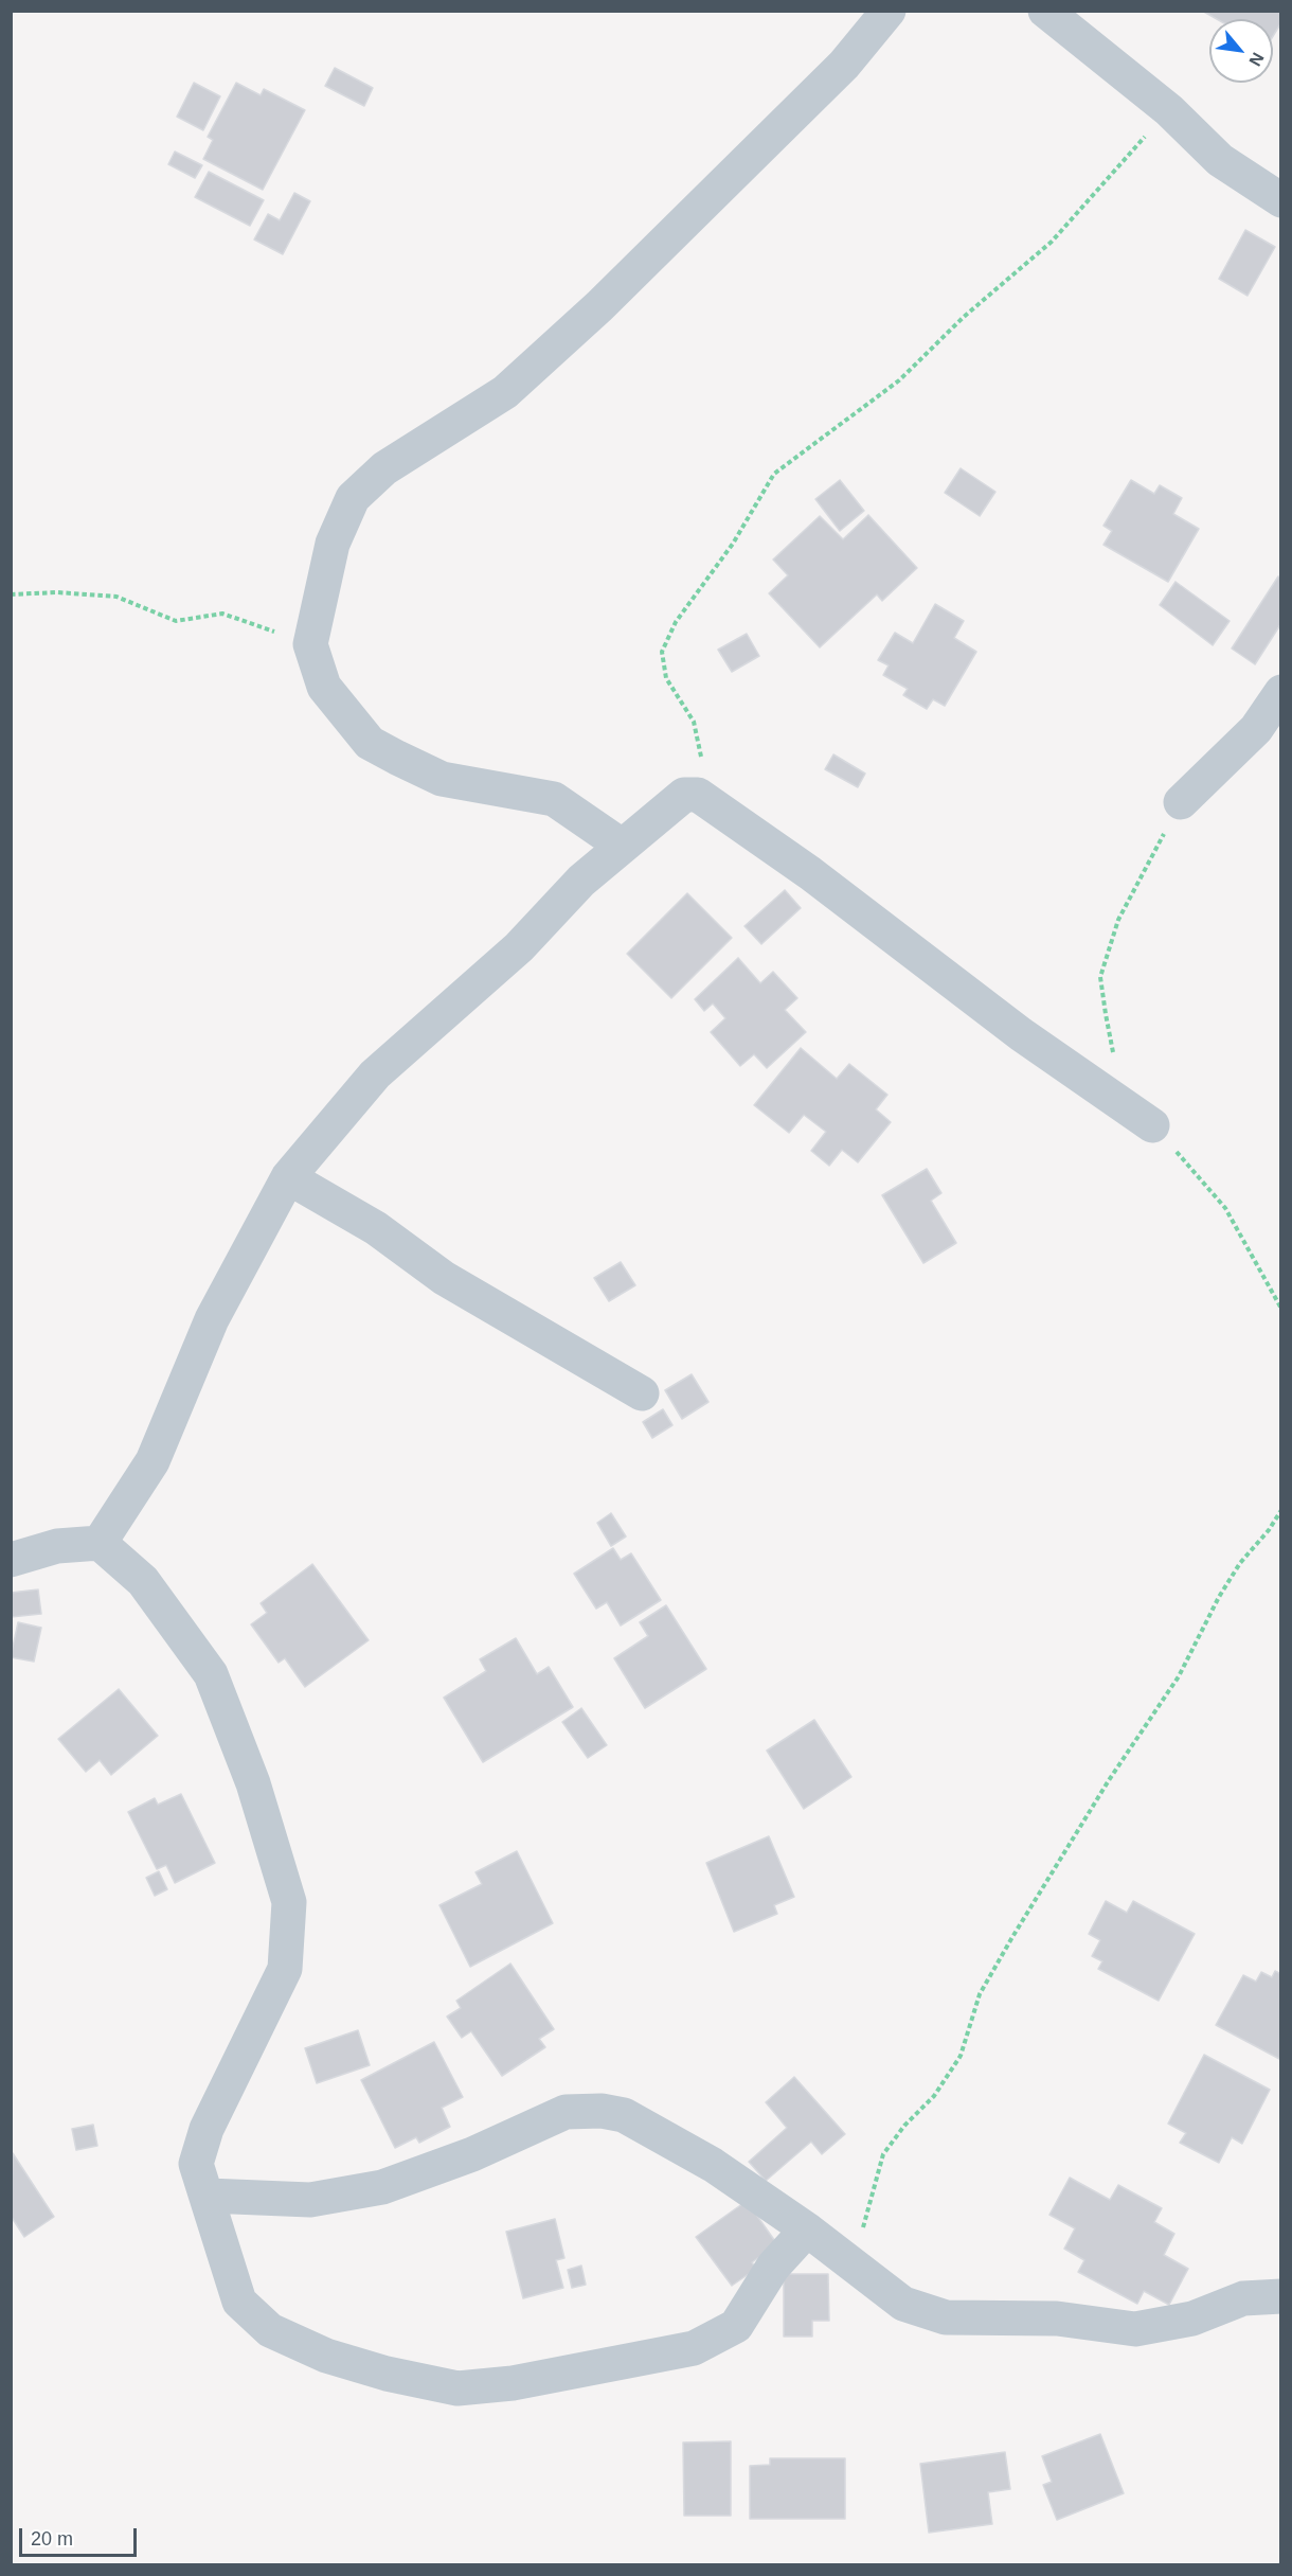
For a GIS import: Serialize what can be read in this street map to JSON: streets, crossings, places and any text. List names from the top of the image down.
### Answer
{
  "scale_bar": "20 m",
  "north": "bottom right"
}
